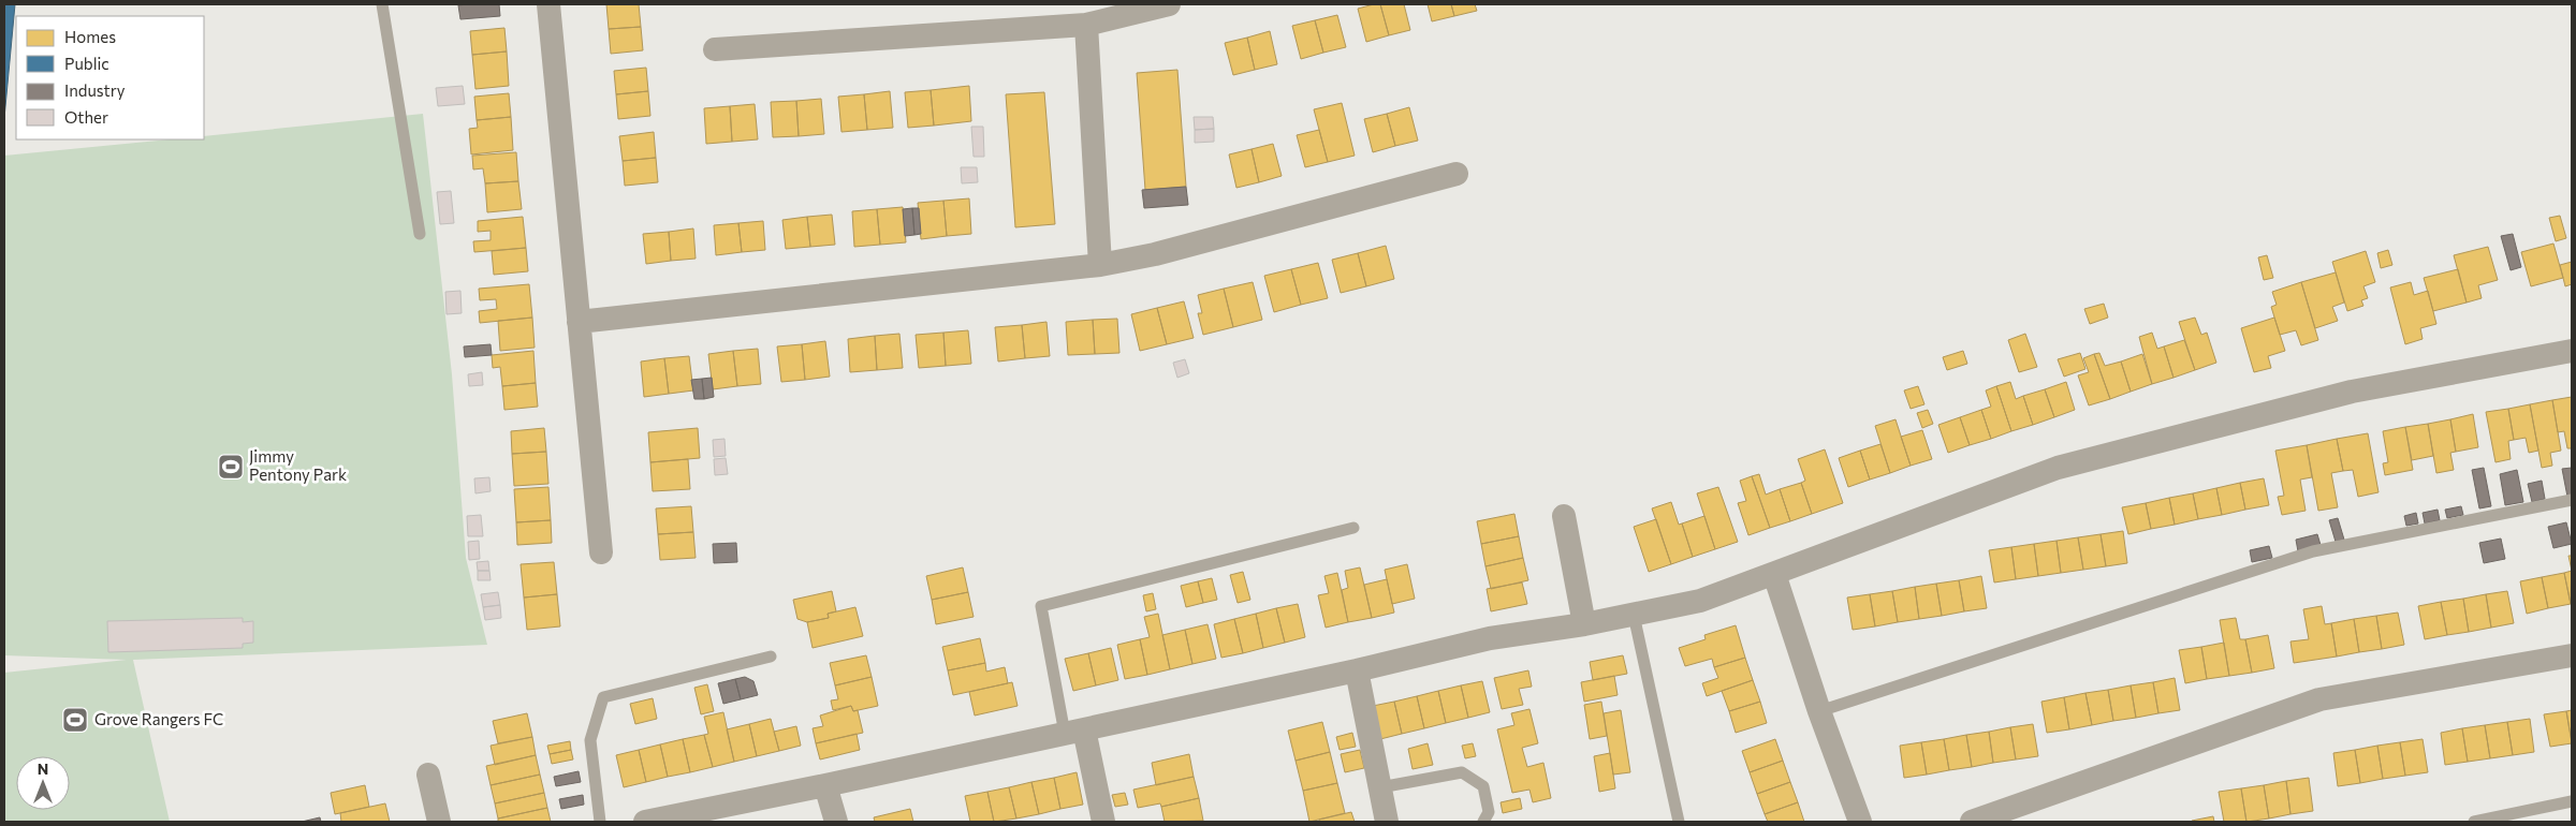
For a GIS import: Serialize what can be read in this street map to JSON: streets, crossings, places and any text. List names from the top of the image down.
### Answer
{
  "places": {
    "sports": ["Jimmy Pentony Park", "Grove Rangers FC"]
  },
  "legend": [
    "Homes",
    "Public",
    "Industry",
    "Other"
  ],
  "north": "top"
}
